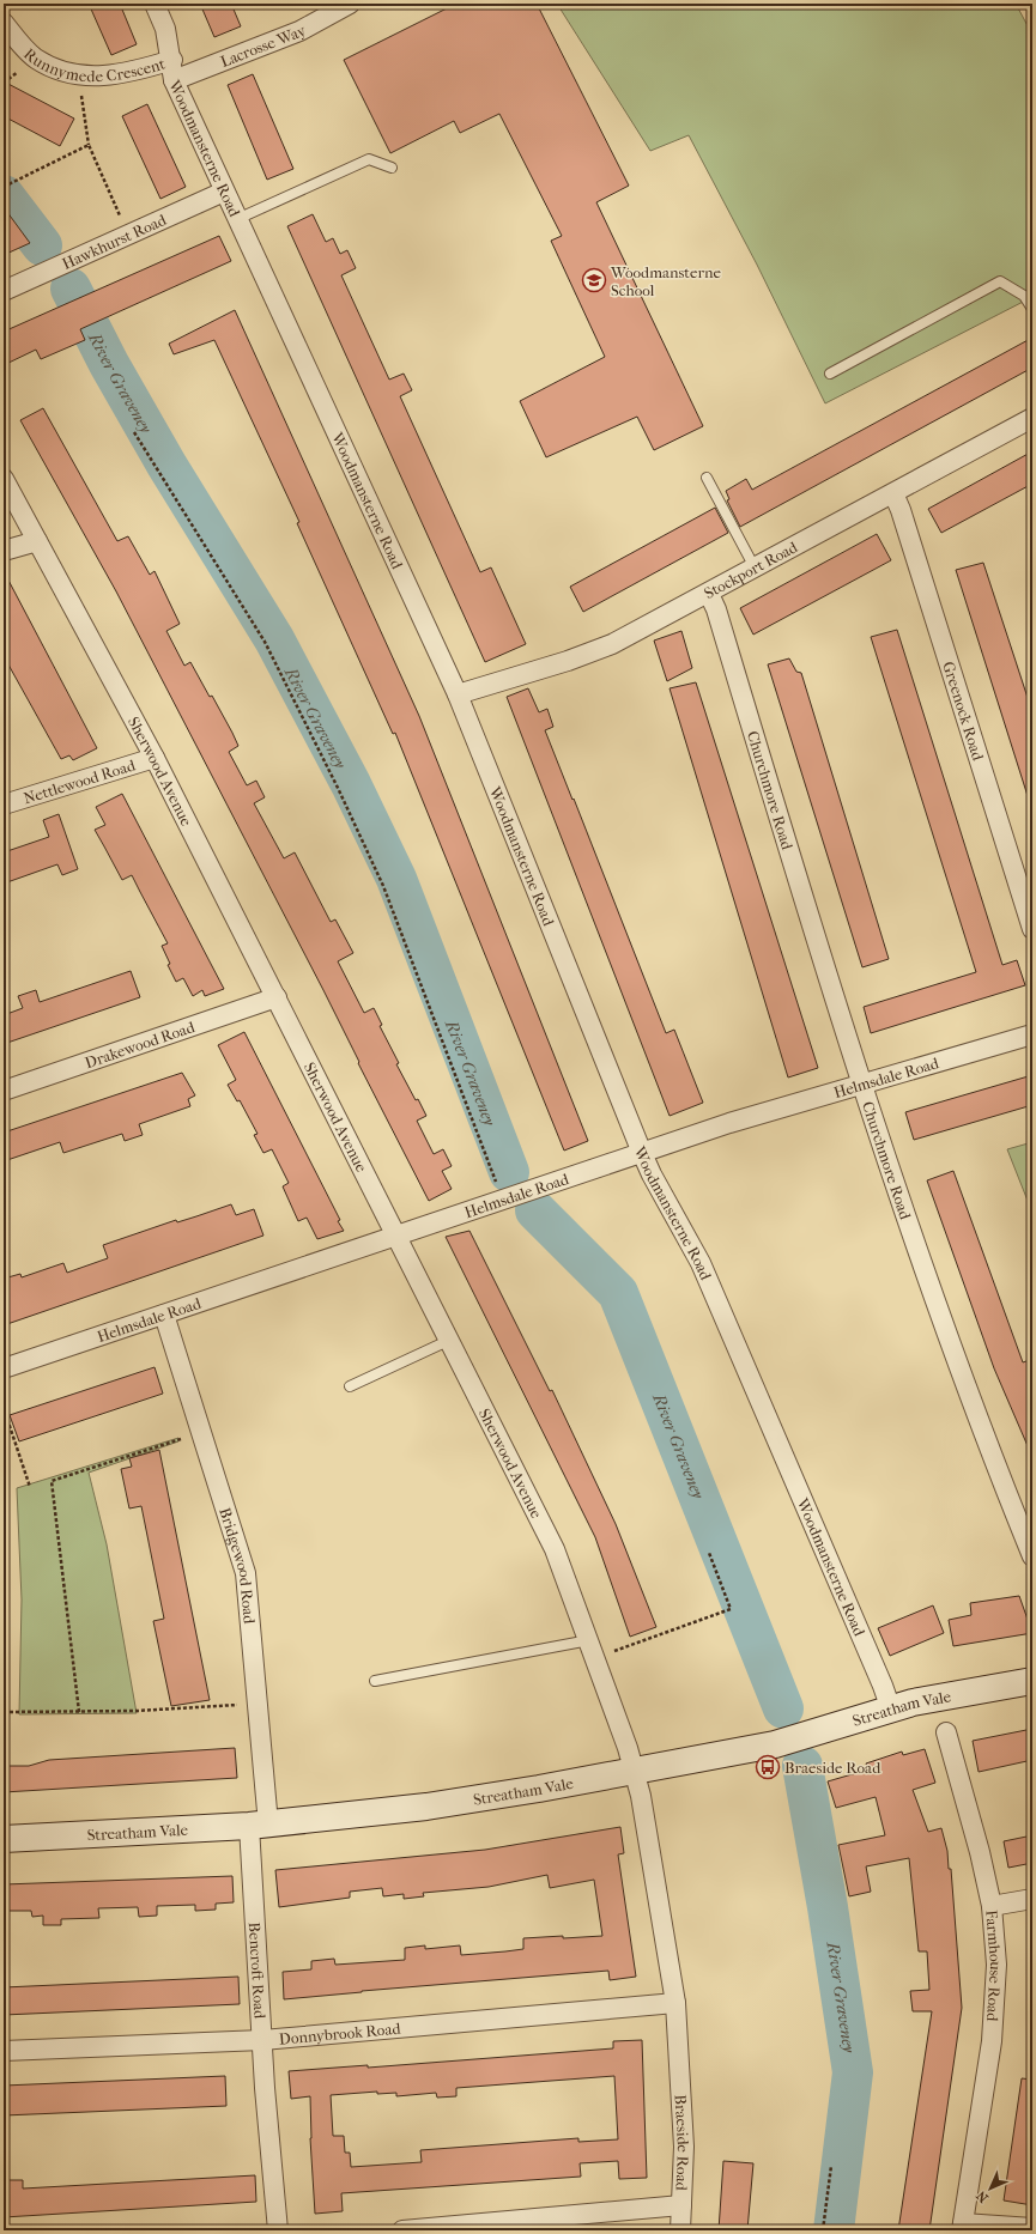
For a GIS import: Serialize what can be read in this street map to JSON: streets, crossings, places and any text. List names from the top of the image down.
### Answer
{
  "streets": {
    "main road": ["Streatham Vale"],
    "street": [
      "Lacrosse Way",
      "Runnymede Crescent",
      "Woodmansterne Road",
      "Hawkhurst Road",
      "Stockport Road",
      "Greenock Road",
      "Sherwood Avenue",
      "Nettlewood Road",
      "Churchmore Road",
      "Drakewood Road",
      "Helmsdale Road",
      "Bridgewood Road",
      "Farmhouse Road",
      "Bencroft Road",
      "Donnybrook Road",
      "Braeside Road"
    ]
  },
  "crossings": [
    ["Lacrosse Way", "Woodmansterne Road"],
    ["Runnymede Crescent", "Woodmansterne Road"],
    ["Woodmansterne Road", "Hawkhurst Road"],
    ["Woodmansterne Road", "Stockport Road"],
    ["Woodmansterne Road", "Helmsdale Road"],
    ["Woodmansterne Road", "Streatham Vale"],
    ["Stockport Road", "Greenock Road"],
    ["Stockport Road", "Churchmore Road"],
    ["Sherwood Avenue", "Nettlewood Road"],
    ["Sherwood Avenue", "Drakewood Road"],
    ["Sherwood Avenue", "Helmsdale Road"],
    ["Sherwood Avenue", "Streatham Vale"],
    ["Sherwood Avenue", "Braeside Road"],
    ["Churchmore Road", "Helmsdale Road"],
    ["Helmsdale Road", "Bridgewood Road"],
    ["Bridgewood Road", "Streatham Vale"],
    ["Bridgewood Road", "Bencroft Road"],
    ["Streatham Vale", "Bencroft Road"],
    ["Streatham Vale", "Braeside Road"],
    ["Bencroft Road", "Donnybrook Road"],
    ["Donnybrook Road", "Braeside Road"]
  ],
  "water": ["River Graveney"],
  "places": {
    "school or university": ["Woodmansterne School"],
    "bus stop": ["Braeside Road"]
  },
  "north": "bottom left"
}
